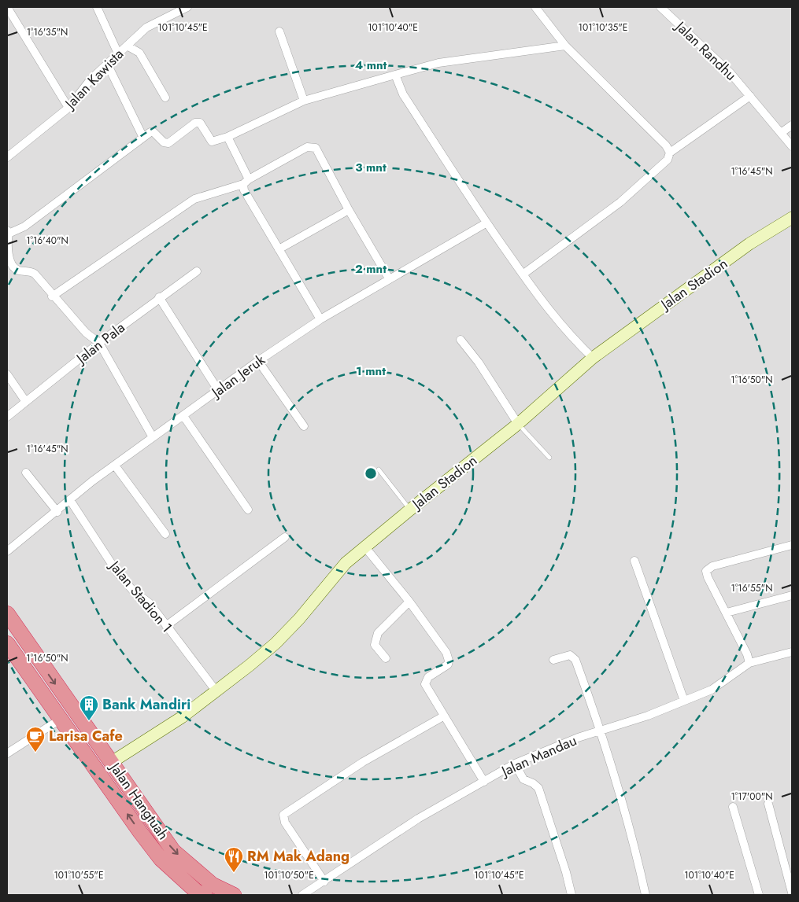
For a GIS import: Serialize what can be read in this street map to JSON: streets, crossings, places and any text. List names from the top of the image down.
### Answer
{
  "streets": {
    "highway": ["Jalan Hangtuah"],
    "street": [
      "Jalan Randhu",
      "Jalan Kawista",
      "Jalan Stadion",
      "Jalan Pala",
      "Jalan Jeruk",
      "Jalan Stadion 1",
      "Jalan Mandau"
    ]
  },
  "crossings": [
    ["Jalan Stadion", "Jalan Stadion 1"],
    ["Jalan Stadion", "Jalan Hangtuah"],
    ["Jalan Jeruk", "Jalan Stadion 1"]
  ],
  "places": {
    "building": ["Bank Mandiri"],
    "cafe": ["Larisa Cafe"],
    "restaurant": ["RM Mak Adang"]
  },
  "coordinates": [
    "101°10'45\"E",
    "101°10'40\"E",
    "101°10'35\"E",
    "1°16'35\"N",
    "1°16'45\"N",
    "1°16'40\"N",
    "1°16'50\"N",
    "1°16'55\"N",
    "1°17'00\"N",
    "101°10'55\"E",
    "101°10'50\"E"
  ],
  "rings": [
    "4 mnt",
    "3 mnt",
    "2 mnt",
    "1 mnt"
  ]
}
